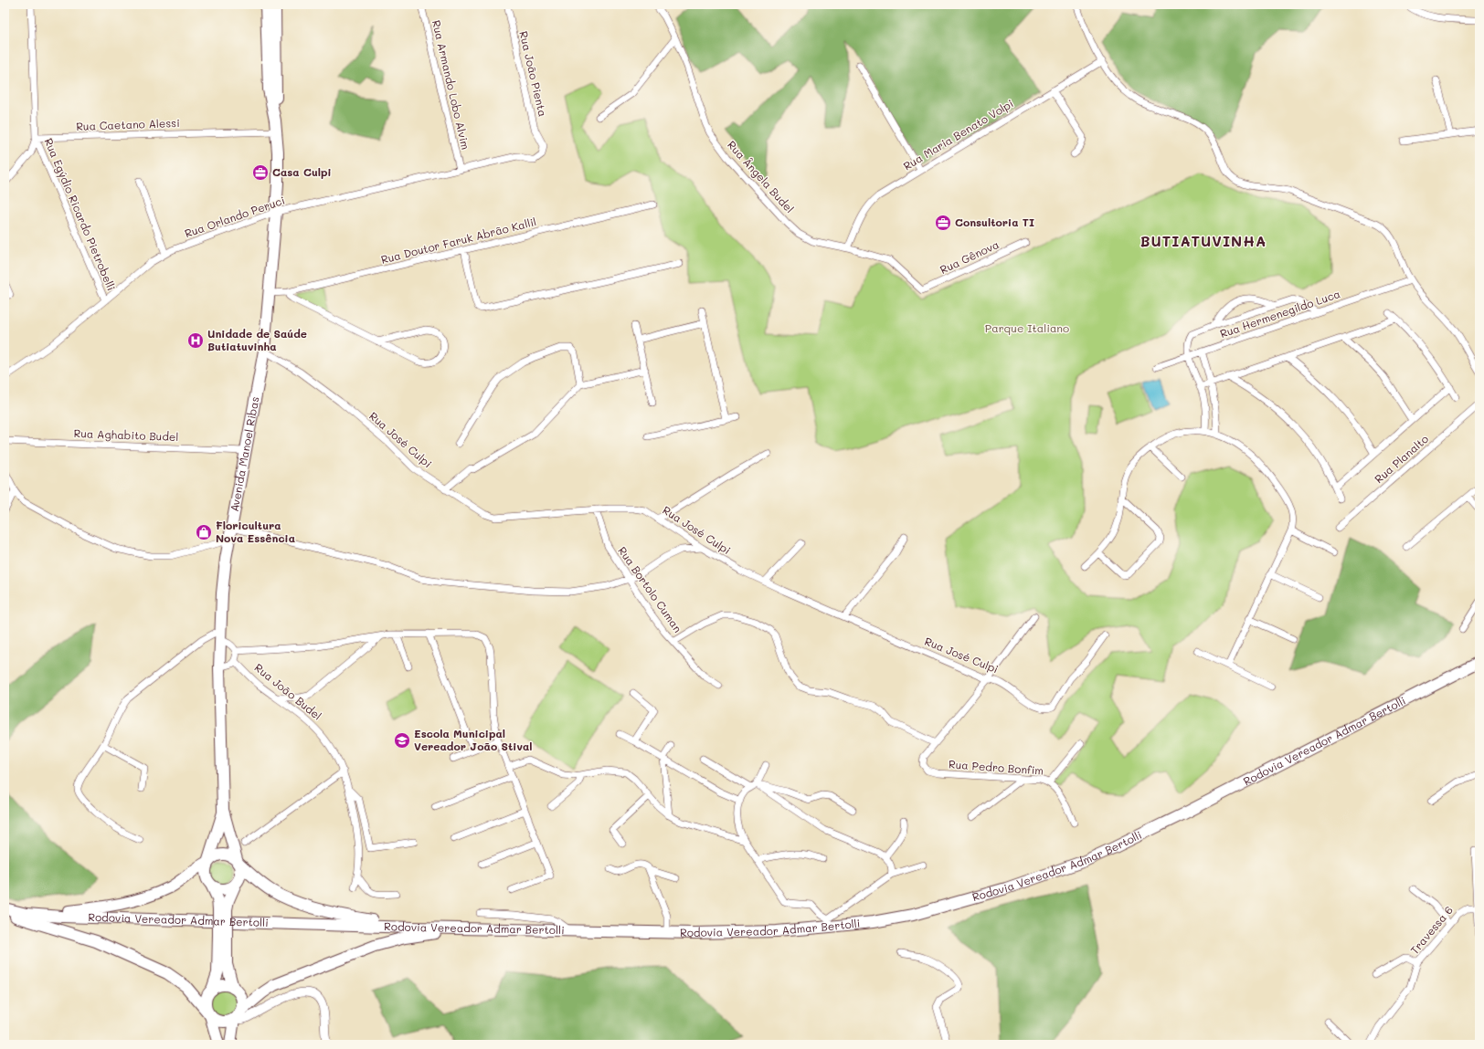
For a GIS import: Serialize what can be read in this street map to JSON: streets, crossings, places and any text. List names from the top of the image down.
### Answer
{
  "streets": {
    "main road": ["Avenida Manoel Ribas", "Rodovia Vereador Admar Bertolli"],
    "street": [
      "Rua João Pienta",
      "Rua Armando Lobo Alvim",
      "Rua Caetano Alessi",
      "Rua Maria Benato Volpi",
      "Rua Ângela Budel",
      "Rua Egýdio Ricardo Pietrobelli",
      "Rua Orlando Peruci",
      "Rua Doutor Faruk Abrão Kallil",
      "Rua Gênova",
      "Rua Hermenegildo Luca",
      "Rua Aghabito Budel",
      "Rua José Culpi",
      "Rua Planalto",
      "Rua Bortolo Cuman",
      "Rua João Budel",
      "Rua Pedro Bonfim",
      "Travessa 6"
    ]
  },
  "crossings": [
    ["Rua João Pienta", "Rua Orlando Peruci"],
    ["Rua Armando Lobo Alvim", "Rua Orlando Peruci"],
    ["Rua Caetano Alessi", "Rua Egýdio Ricardo Pietrobelli"],
    ["Rua Caetano Alessi", "Avenida Manoel Ribas"],
    ["Rua Maria Benato Volpi", "Rua Ângela Budel"],
    ["Rua Ângela Budel", "Rua Gênova"],
    ["Rua Egýdio Ricardo Pietrobelli", "Rua Orlando Peruci"],
    ["Rua Orlando Peruci", "Avenida Manoel Ribas"],
    ["Rua Doutor Faruk Abrão Kallil", "Avenida Manoel Ribas"],
    ["Rua Aghabito Budel", "Avenida Manoel Ribas"],
    ["Rua José Culpi", "Avenida Manoel Ribas"],
    ["Rua José Culpi", "Rua Bortolo Cuman"],
    ["Rua José Culpi", "Rua Pedro Bonfim"]
  ],
  "districts": ["BUTIATUVINHA"],
  "parks": ["Parque Italiano"],
  "places": {
    "office": ["Casa Culpi", "Consultoria TI"],
    "hospital": ["Unidade de Saúde Butiatuvinha"],
    "shop": ["Floricultura Nova Essência"],
    "school or university": ["Escola Municipal Vereador João Stival"]
  }
}
